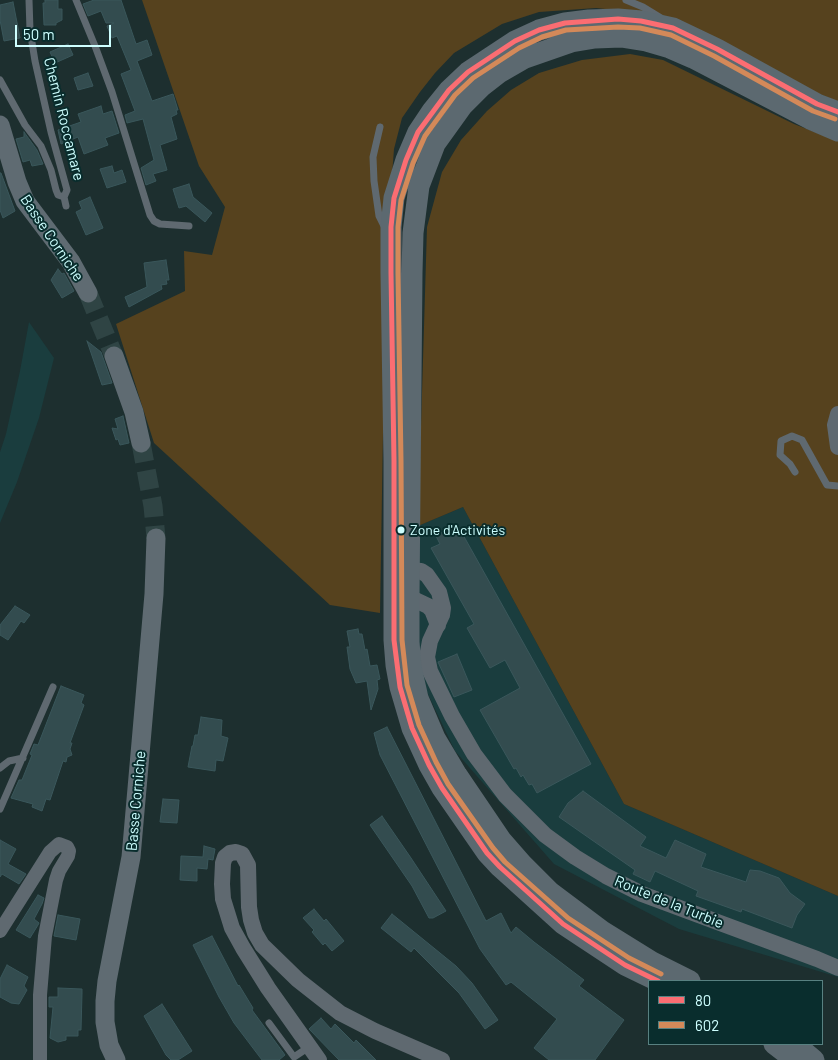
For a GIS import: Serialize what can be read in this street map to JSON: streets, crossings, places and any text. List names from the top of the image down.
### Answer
{
  "streets": {
    "main road": ["Basse Corniche"],
    "street": ["Route de la Turbie"],
    "lane": ["Chemin Roccamare"]
  },
  "places": ["Zone d'Activités"],
  "lines": ["transit line 80", "transit line 602"],
  "legend": ["80", "602"],
  "scale_bar": "50 m"
}
